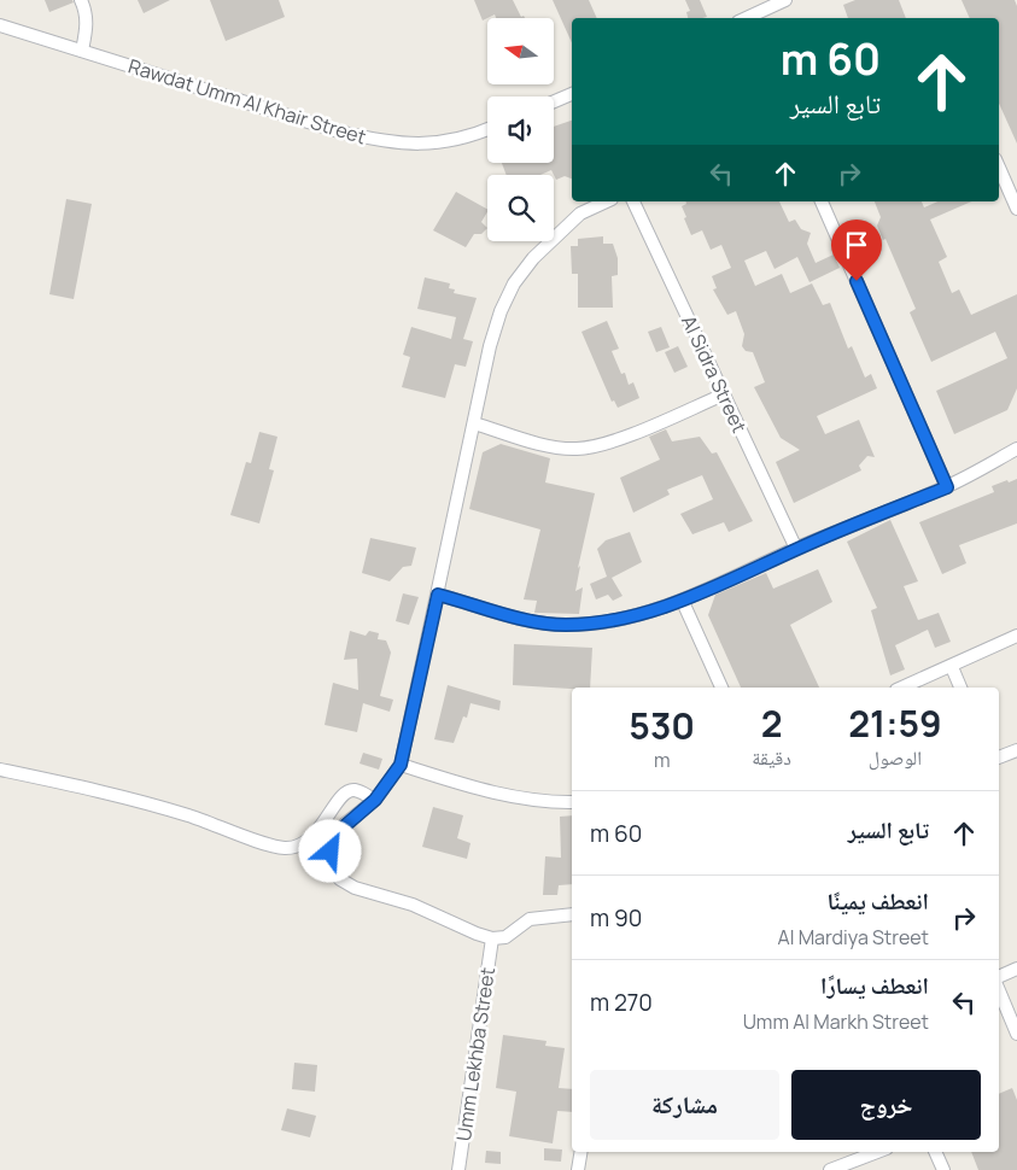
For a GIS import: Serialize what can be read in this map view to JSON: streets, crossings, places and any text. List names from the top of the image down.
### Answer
{
  "streets": {
    "street": ["Rawdat Umm Al Khair Street", "Al Sidra Street", "Umm Lekhba Street"]
  },
  "north": "left",
  "page": {
    "turn": ["60 m", "تابع السير"],
    "eta": [
      "21:59",
      "الوصول",
      "2",
      "دقيقة",
      "530",
      "m"
    ],
    "list": [
      {
        "name": "تابع السير",
        "value": "60 m"
      },
      {
        "name": "انعطف يمينًا",
        "note": "Al Mardiya Street",
        "value": "90 m"
      },
      {
        "name": "انعطف يسارًا",
        "note": "Umm Al Markh Street",
        "value": "270 m"
      }
    ],
    "buttons": ["خروج", "مشاركة"]
  }
}
